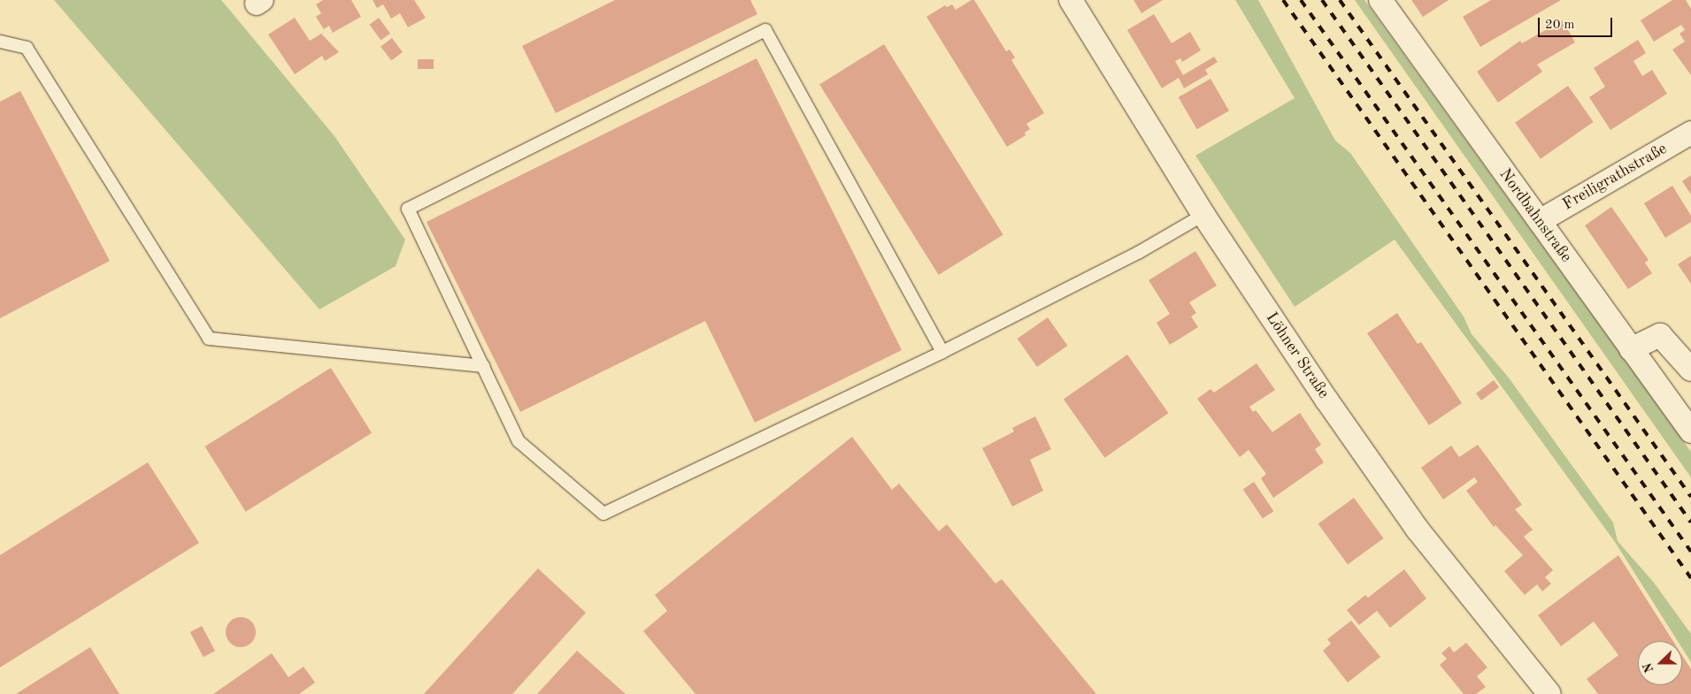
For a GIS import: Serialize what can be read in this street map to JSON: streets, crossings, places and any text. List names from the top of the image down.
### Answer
{
  "streets": {
    "street": ["Freiligrathstraße", "Nordbahnstraße", "Löhner Straße"]
  },
  "crossings": [
    ["Freiligrathstraße", "Nordbahnstraße"]
  ],
  "scale_bar": "20 m",
  "north": "left"
}
